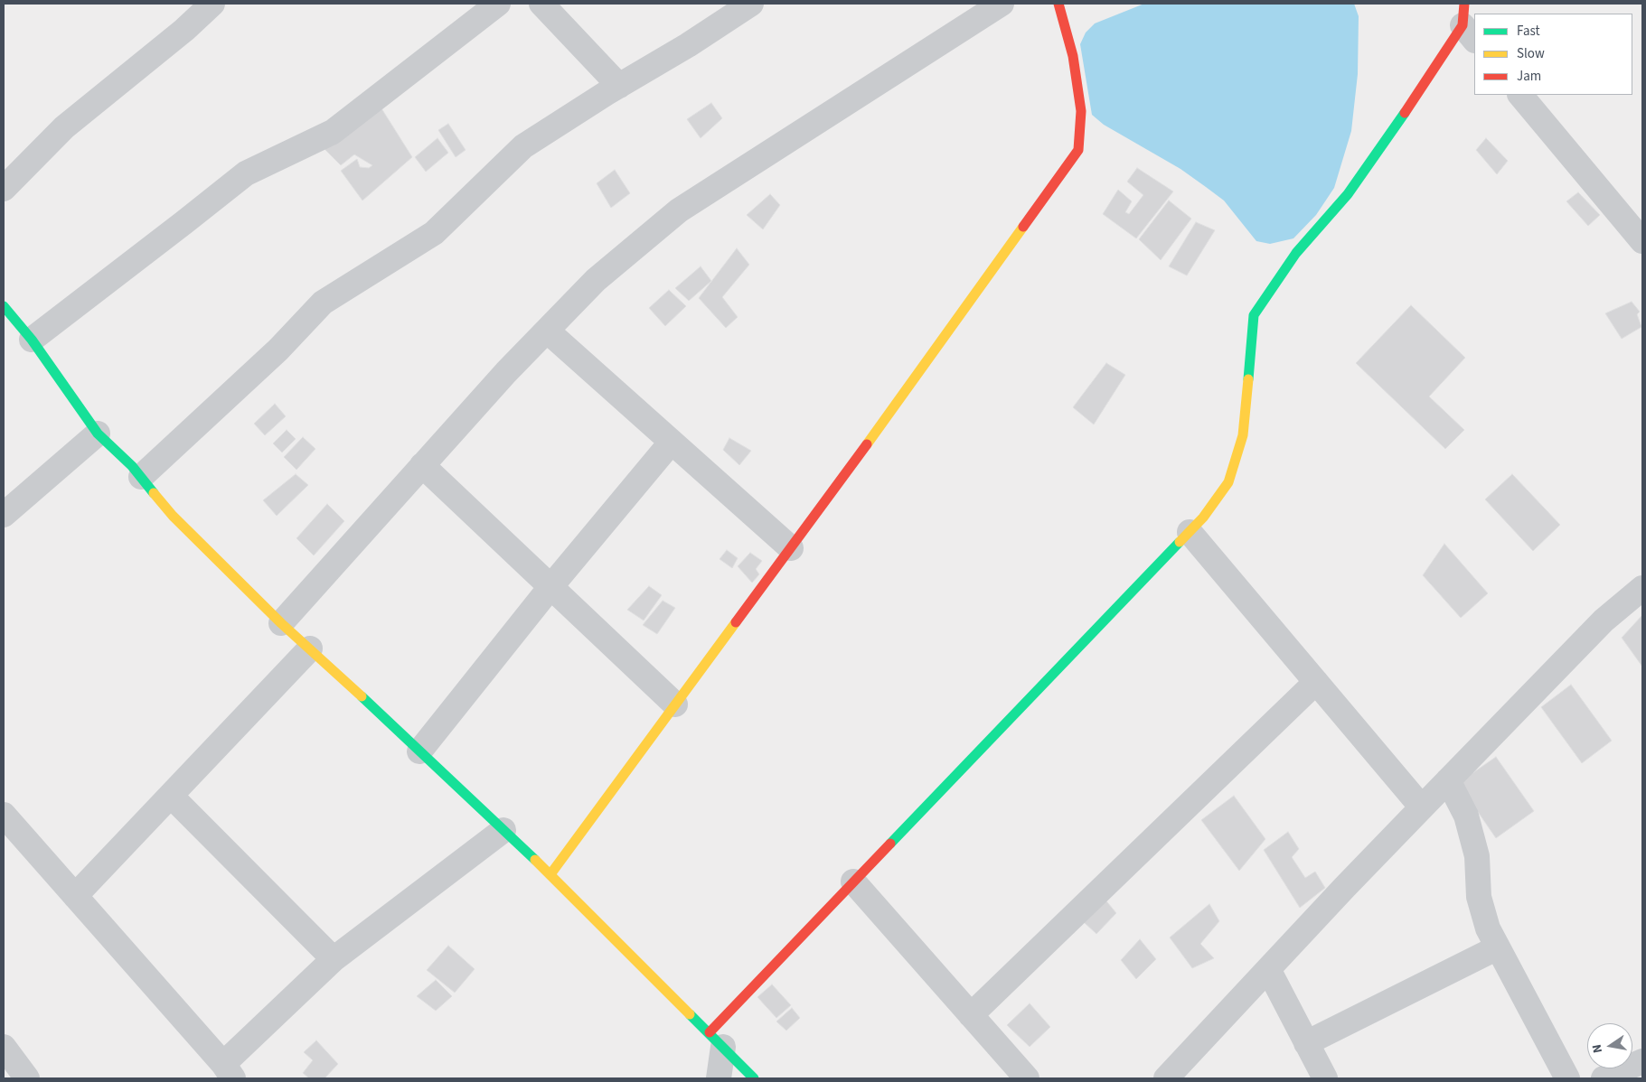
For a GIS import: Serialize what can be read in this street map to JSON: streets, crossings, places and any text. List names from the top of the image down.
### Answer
{
  "legend": ["Fast", "Slow", "Jam"],
  "north": "left"
}
